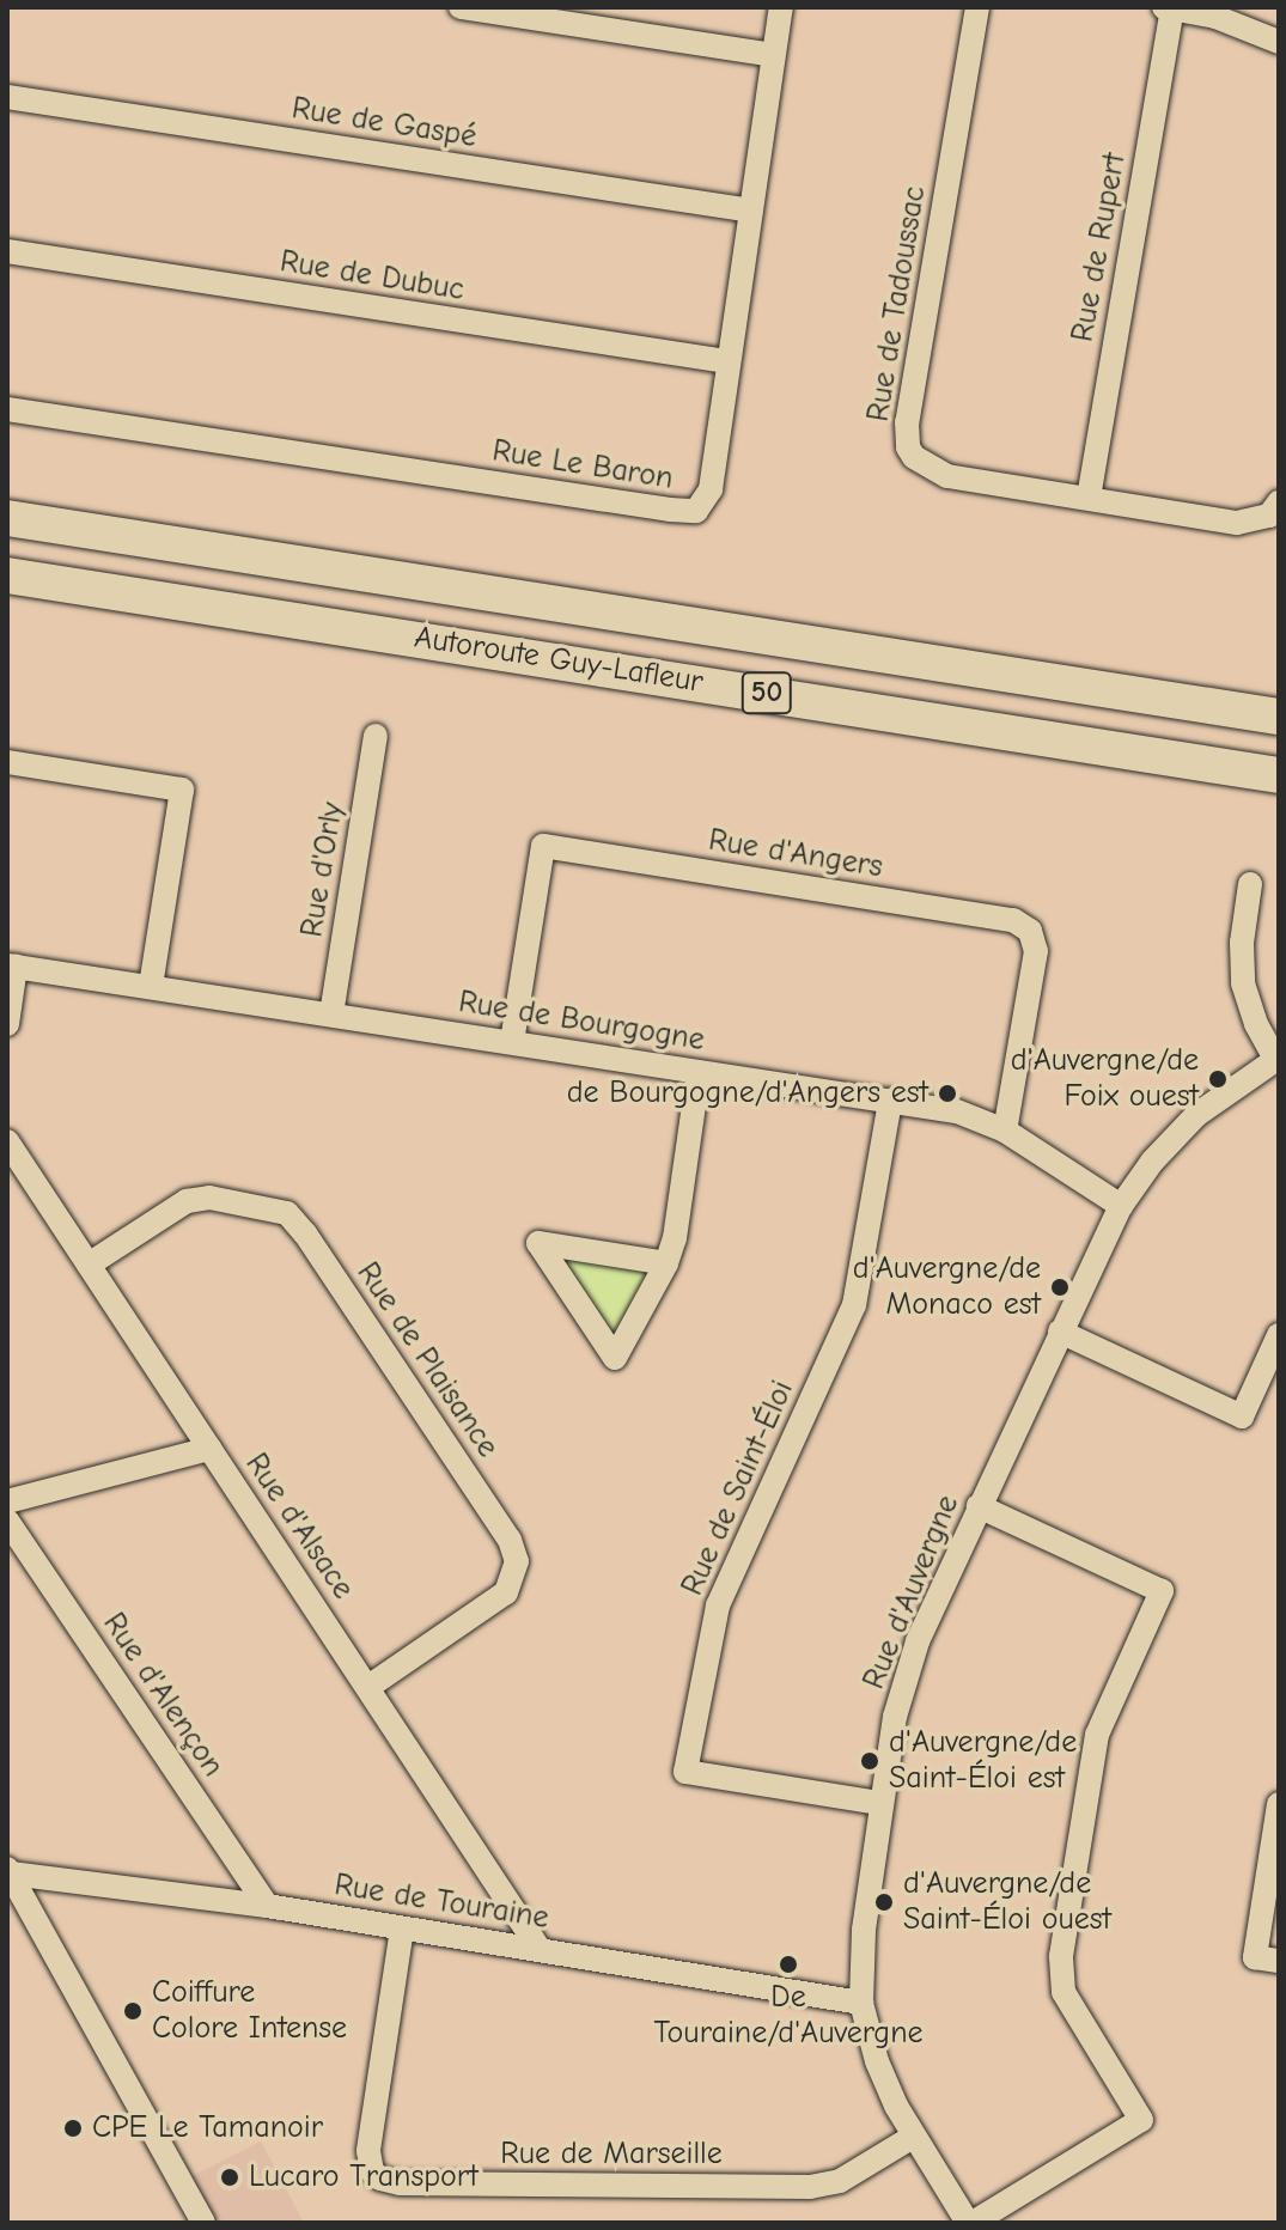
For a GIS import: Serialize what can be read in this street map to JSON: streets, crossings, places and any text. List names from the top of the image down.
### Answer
{
  "streets": {
    "highway": ["Autoroute Guy-Lafleur", "50"],
    "street": [
      "Rue de Gaspé",
      "Rue de Rupert",
      "Rue de Dubuc",
      "Rue de Tadoussac",
      "Rue Le Baron",
      "Rue d'Angers",
      "Rue d'Orly",
      "Rue de Bourgogne",
      "Rue de Plaisance",
      "Rue de Saint-Éloi",
      "Rue d'Alsace",
      "Rue d'Auvergne",
      "Rue d'Alençon",
      "Rue de Touraine",
      "Rue de Marseille"
    ]
  },
  "crossings": [
    ["Rue de Gaspé", "Rue Le Baron"],
    ["Rue de Rupert", "Rue de Tadoussac"],
    ["Rue de Dubuc", "Rue Le Baron"],
    ["Rue d'Angers", "Rue de Bourgogne"],
    ["Rue d'Orly", "Rue de Bourgogne"],
    ["Rue de Bourgogne", "Rue de Saint-Éloi"],
    ["Rue de Bourgogne", "Rue d'Auvergne"],
    ["Rue de Plaisance", "Rue d'Alsace"],
    ["Rue de Saint-Éloi", "Rue d'Auvergne"],
    ["Rue d'Alsace", "Rue de Touraine"],
    ["Rue d'Auvergne", "Rue de Touraine"],
    ["Rue d'Auvergne", "Rue de Marseille"],
    ["Rue d'Alençon", "Rue de Touraine"],
    ["Rue de Touraine", "Rue de Marseille"]
  ],
  "places": [
    "d'Auvergne/de Foix ouest",
    "de Bourgogne/d'Angers est",
    "d'Auvergne/de Monaco est",
    "d'Auvergne/de Saint-Éloi est",
    "d'Auvergne/de Saint-Éloi ouest",
    "De Touraine/d'Auvergne",
    "Coiffure Colore Intense",
    "CPE Le Tamanoir",
    "Lucaro Transport"
  ]
}
